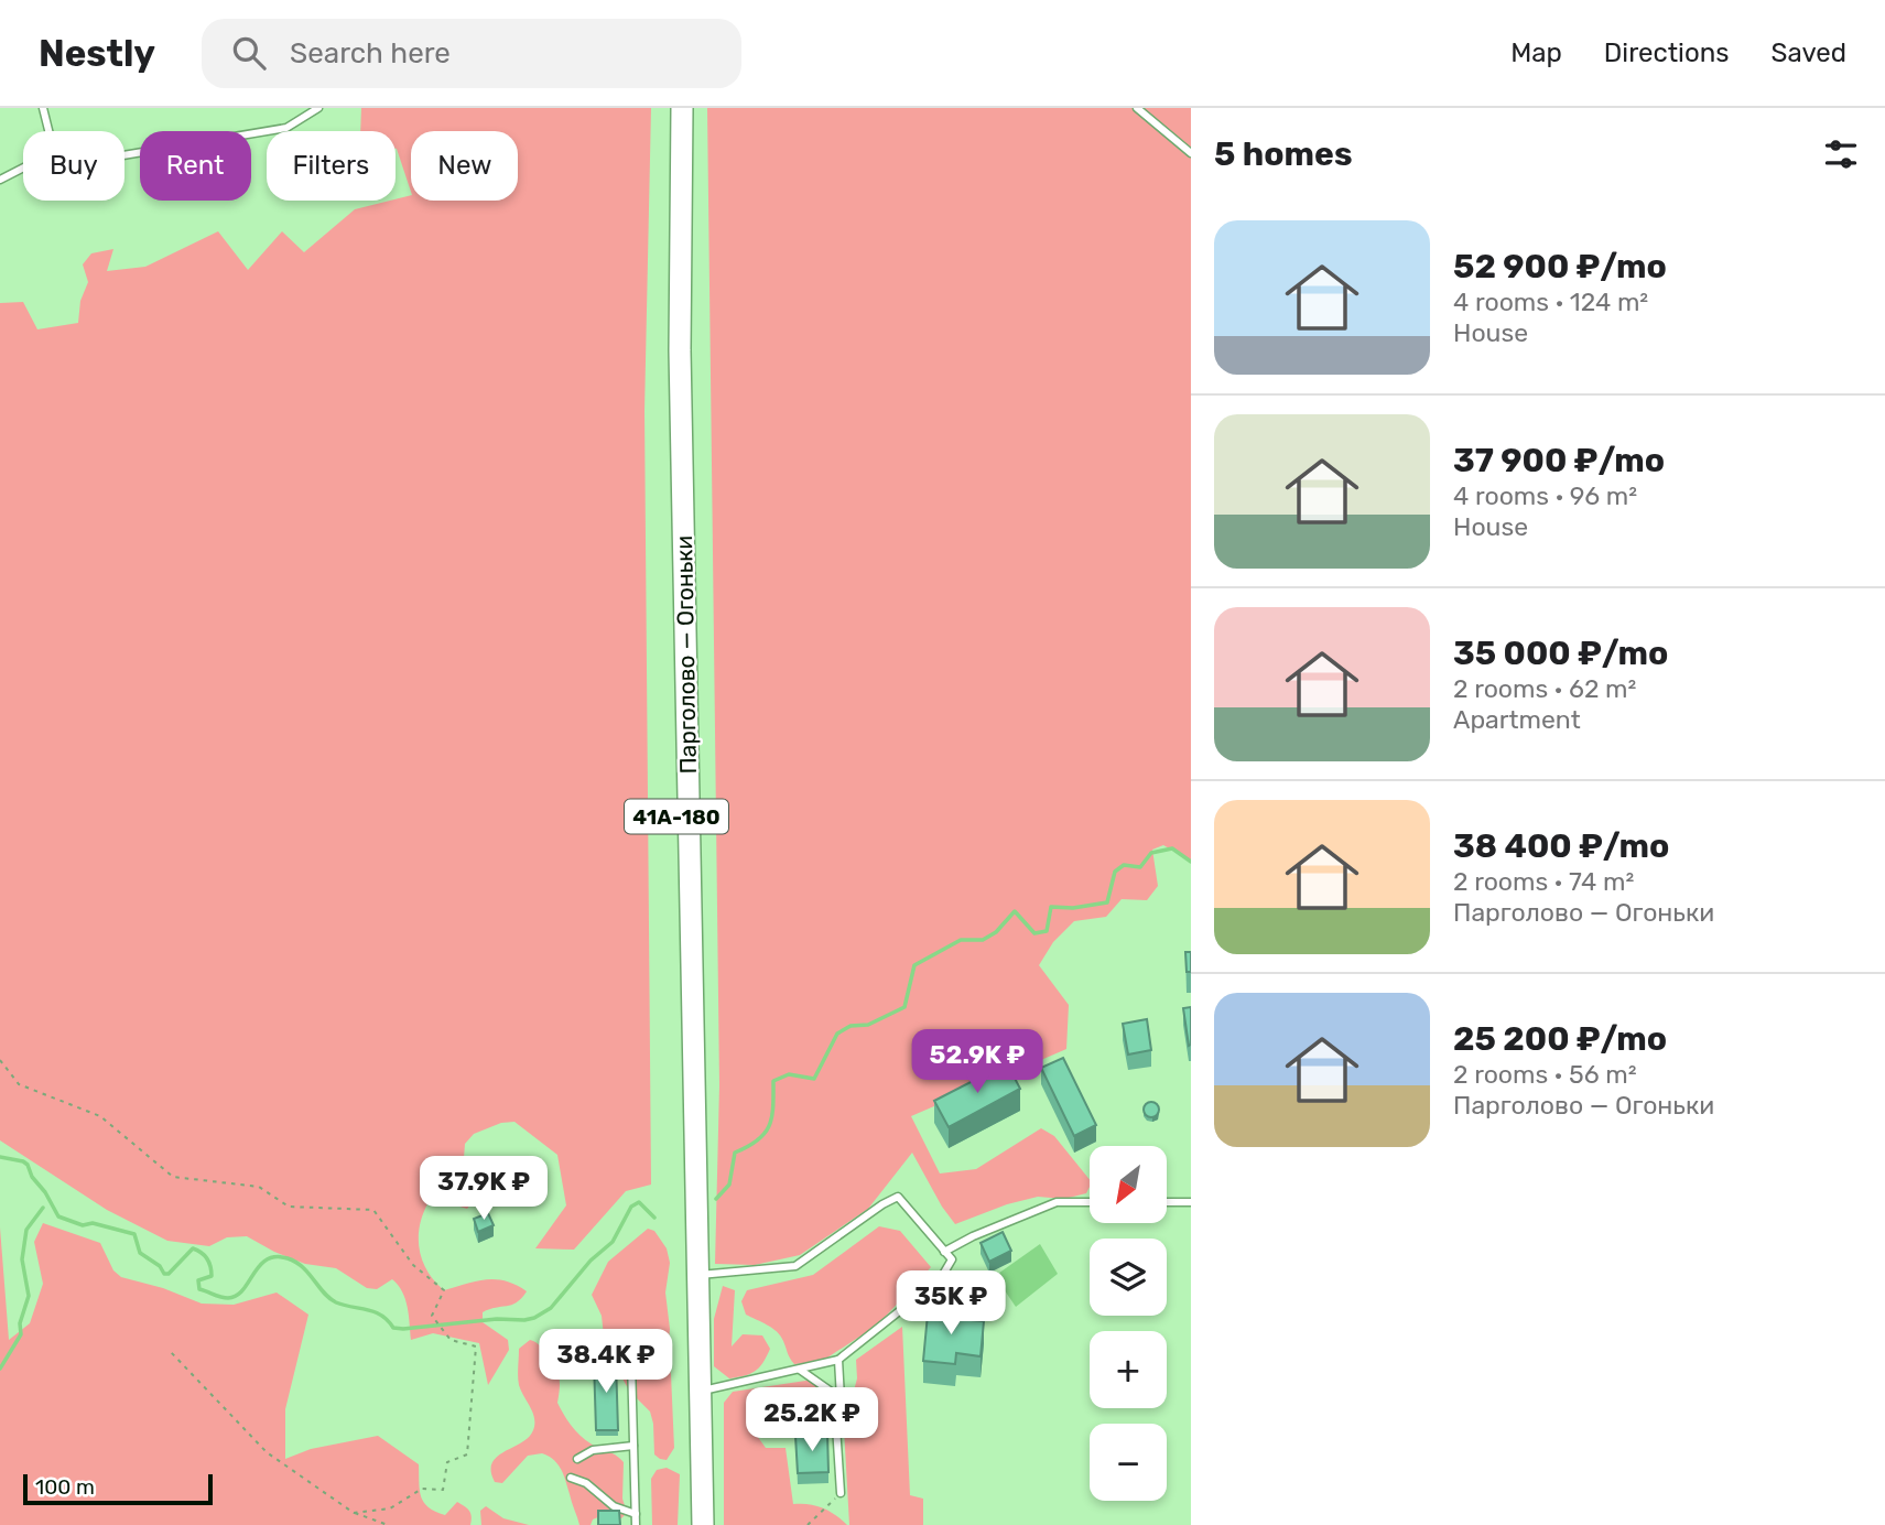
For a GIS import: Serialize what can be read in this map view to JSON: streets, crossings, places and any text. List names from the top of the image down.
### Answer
{
  "streets": {
    "main road": ["Парголово — Огоньки", "41А-180"]
  },
  "scale_bar": "100 m",
  "north": "bottom left",
  "page": {
    "header": "Nestly",
    "search": "Search here",
    "nav": ["Map", "Directions", "Saved"],
    "heading": "5 homes",
    "chip": [
      "Buy",
      "Rent",
      "Filters",
      "New"
    ],
    "list": [
      {
        "name": "52 900 ₽/mo",
        "note": "4 rooms · 124 m² · House"
      },
      {
        "name": "37 900 ₽/mo",
        "note": "4 rooms · 96 m² · House"
      },
      {
        "name": "35 000 ₽/mo",
        "note": "2 rooms · 62 m² · Apartment"
      },
      {
        "name": "38 400 ₽/mo",
        "note": "2 rooms · 74 m² · Парголово — Огоньки"
      },
      {
        "name": "25 200 ₽/mo",
        "note": "2 rooms · 56 m² · Парголово — Огоньки"
      }
    ],
    "price": [
      "52.9K ₽",
      "37.9K ₽",
      "35K ₽",
      "38.4K ₽",
      "25.2K ₽"
    ],
    "map_buttons": ["+", "−"],
    "scale": "100 m"
  }
}
